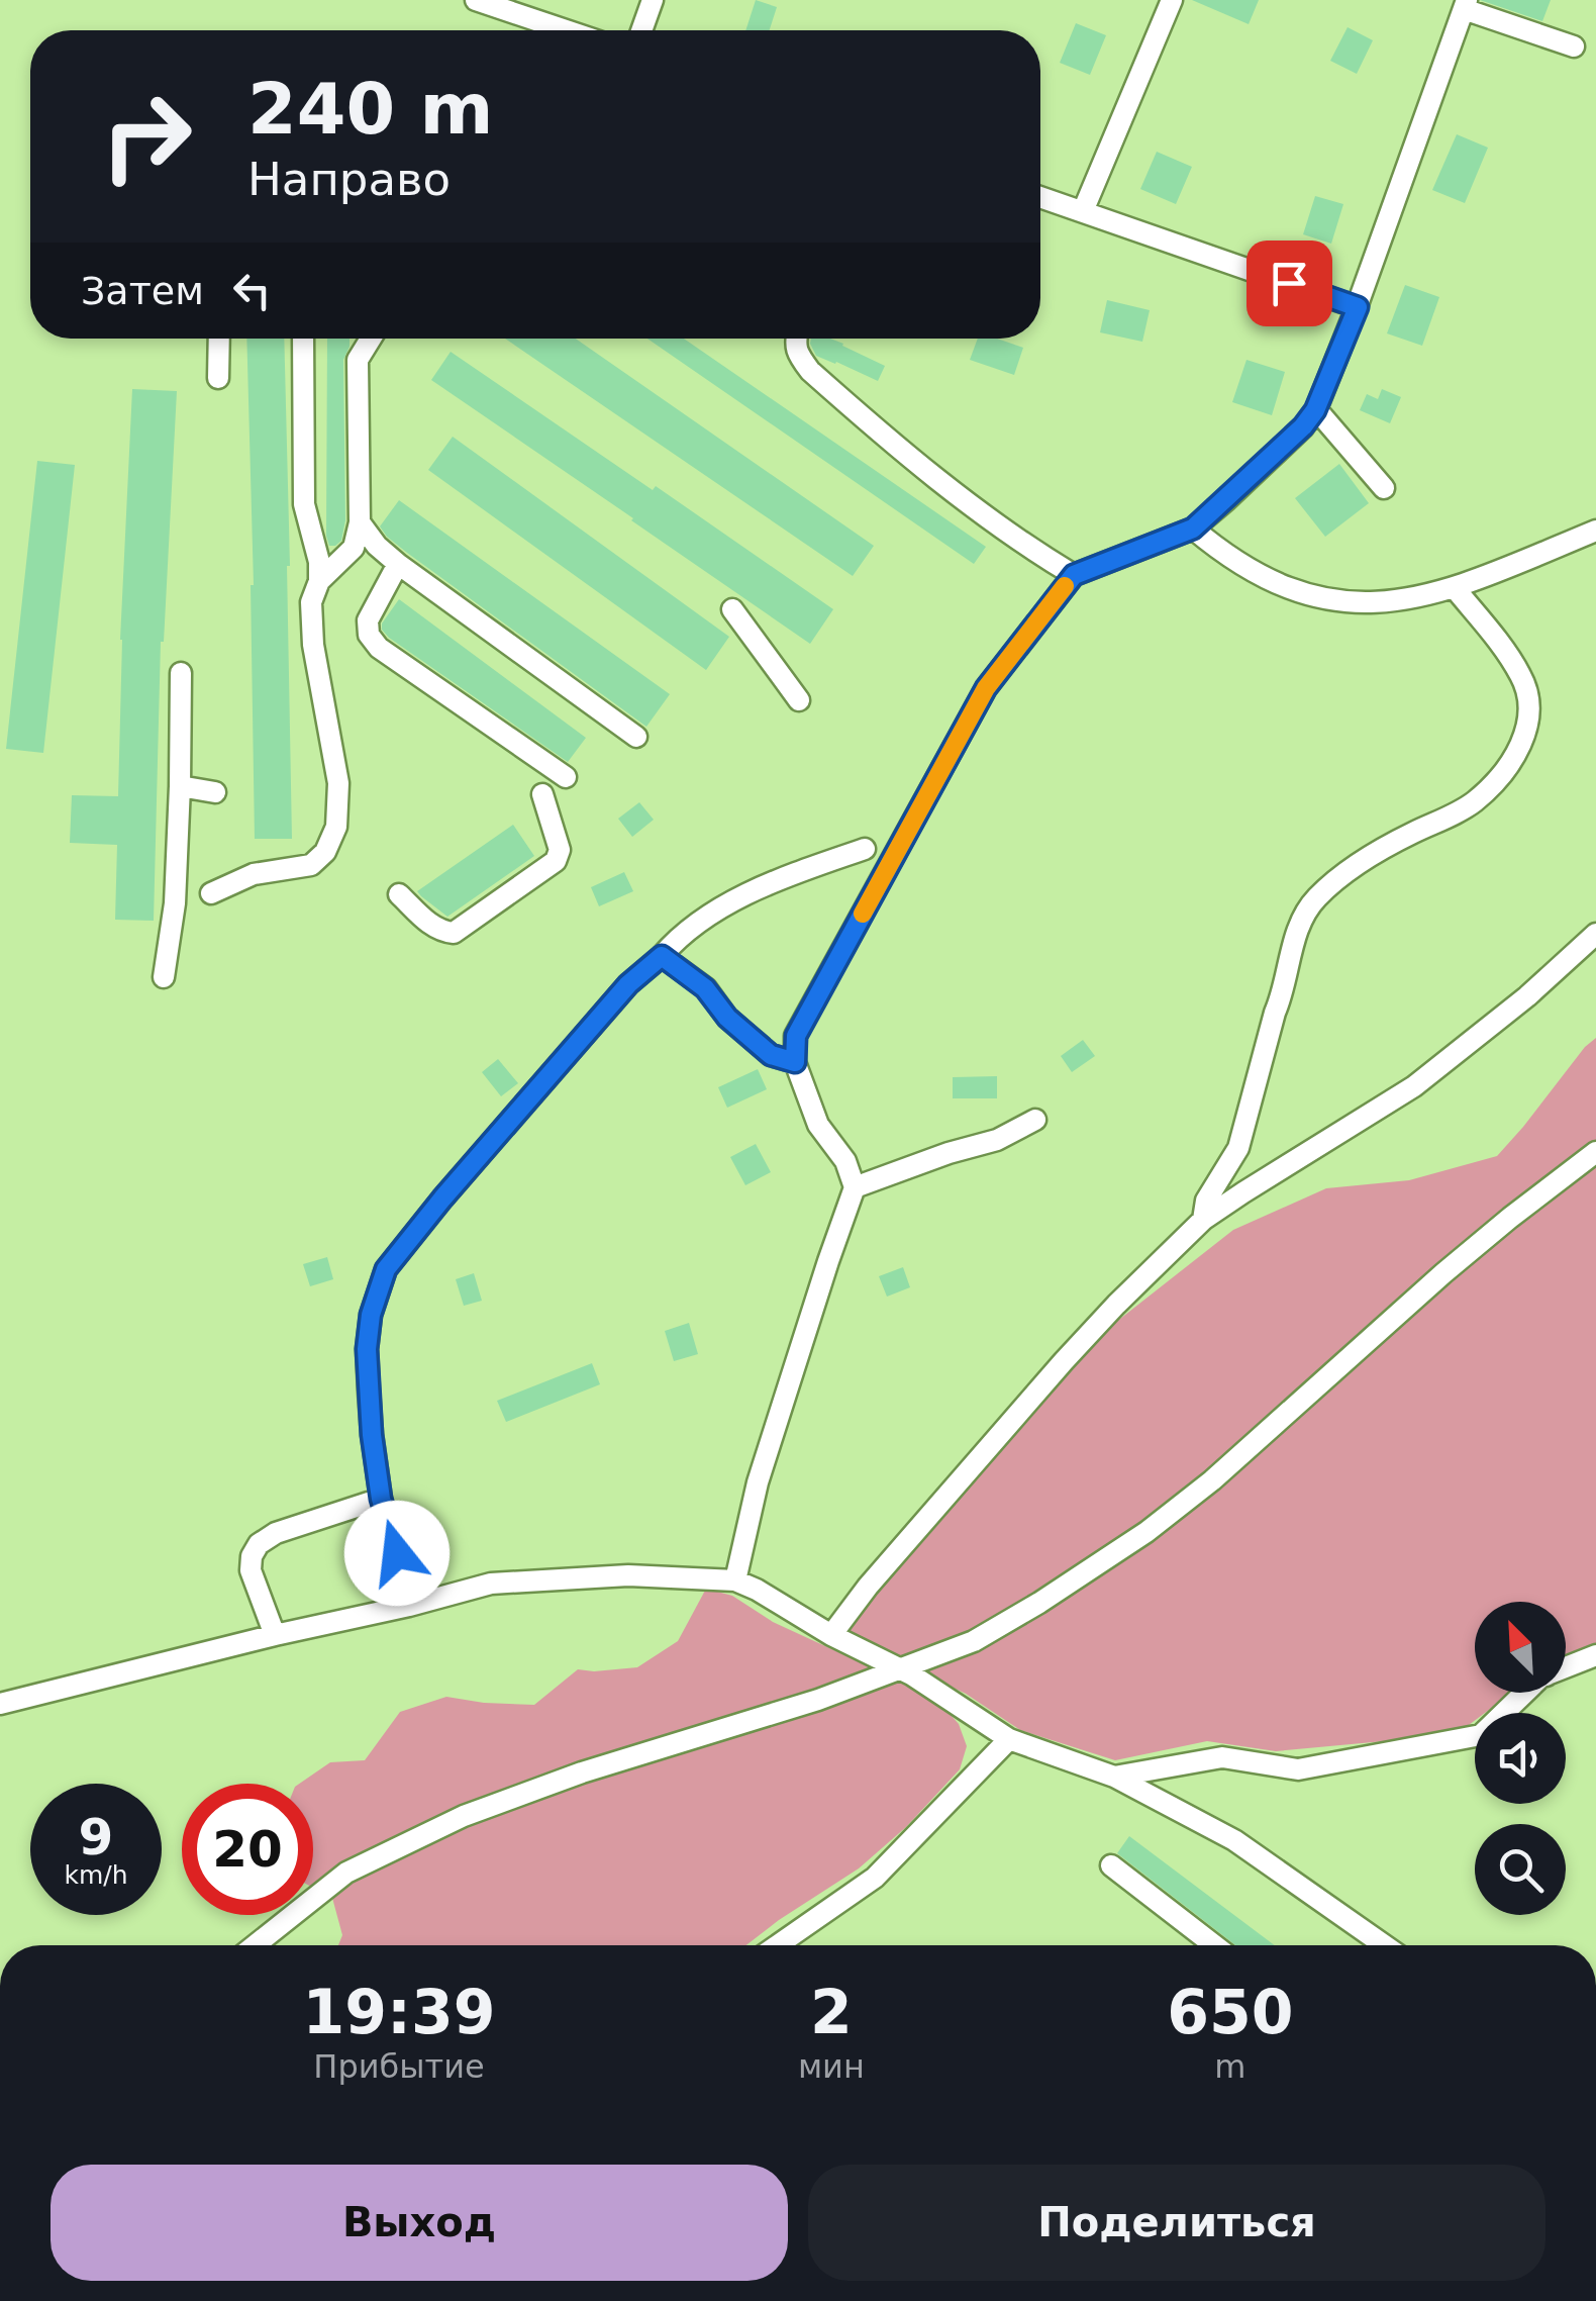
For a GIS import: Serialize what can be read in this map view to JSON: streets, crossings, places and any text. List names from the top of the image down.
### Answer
{
  "north": "top left",
  "page": {
    "turn": ["240 m", "Направо"],
    "then": "Затем",
    "speed": "9 km/h",
    "limit": "20",
    "eta": [
      "19:39",
      "Прибытие",
      "2",
      "мин",
      "650",
      "m"
    ],
    "buttons": ["Выход", "Поделиться"]
  }
}
